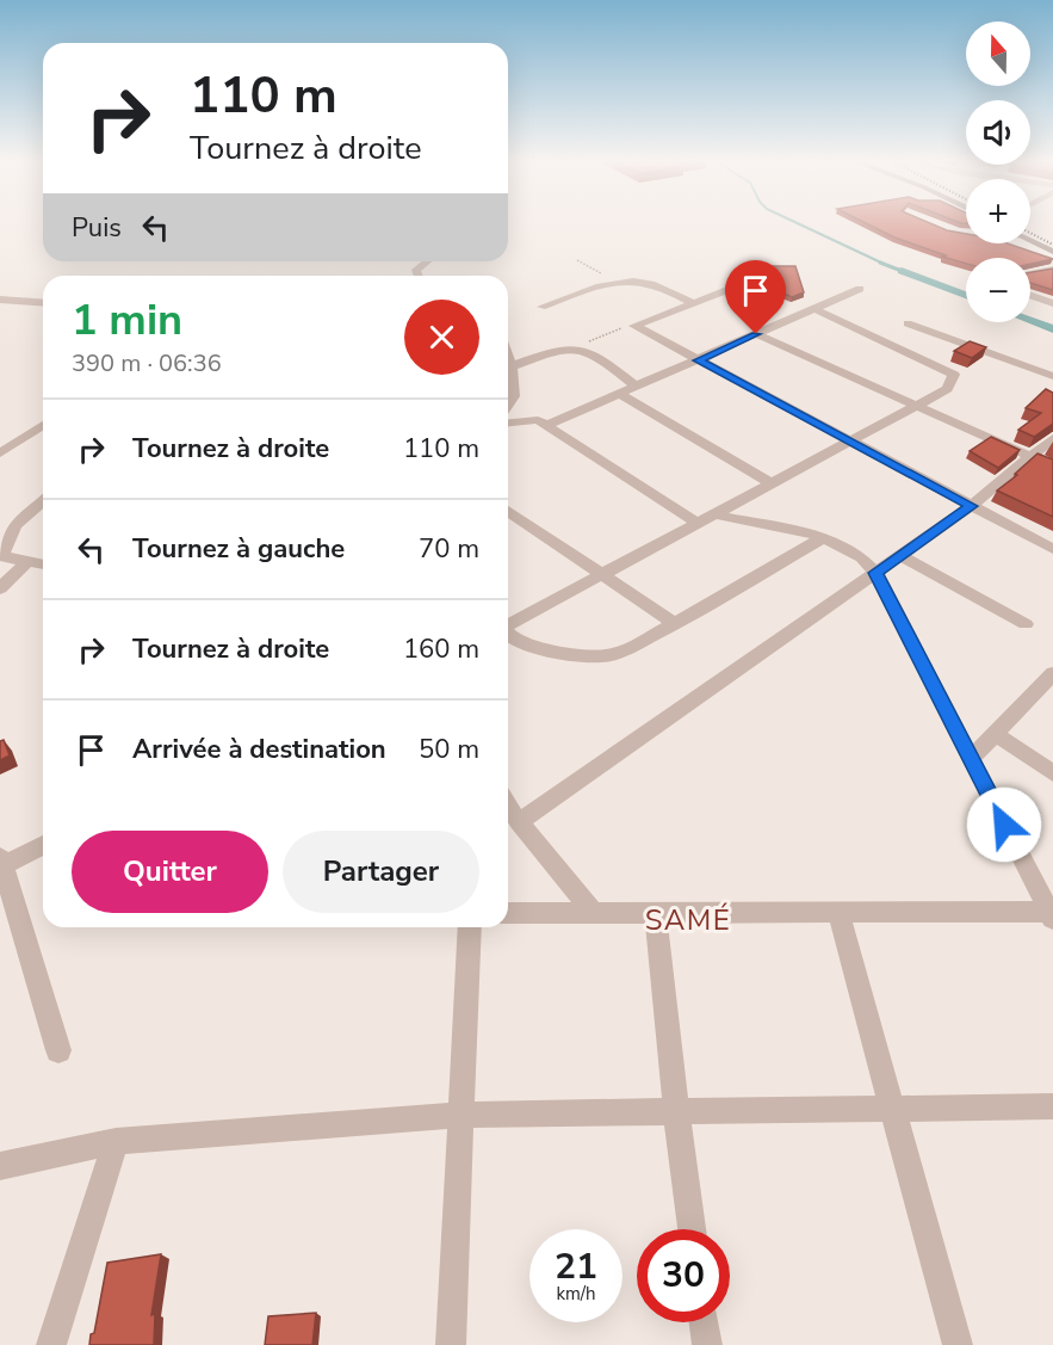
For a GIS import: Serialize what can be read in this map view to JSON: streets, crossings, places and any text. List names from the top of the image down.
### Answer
{
  "districts": ["SAMÉ"],
  "north": "top",
  "page": {
    "map_buttons": ["+", "−"],
    "turn": ["110 m", "Tournez à droite"],
    "then": "Puis",
    "heading": ["1 min", "390 m · 06:36"],
    "list": [
      {
        "name": "Tournez à droite",
        "value": "110 m"
      },
      {
        "name": "Tournez à gauche",
        "value": "70 m"
      },
      {
        "name": "Tournez à droite",
        "value": "160 m"
      },
      {
        "name": "Arrivée à destination",
        "value": "50 m"
      }
    ],
    "buttons": ["Quitter", "Partager"],
    "speed": "21 km/h",
    "limit": "30"
  }
}
